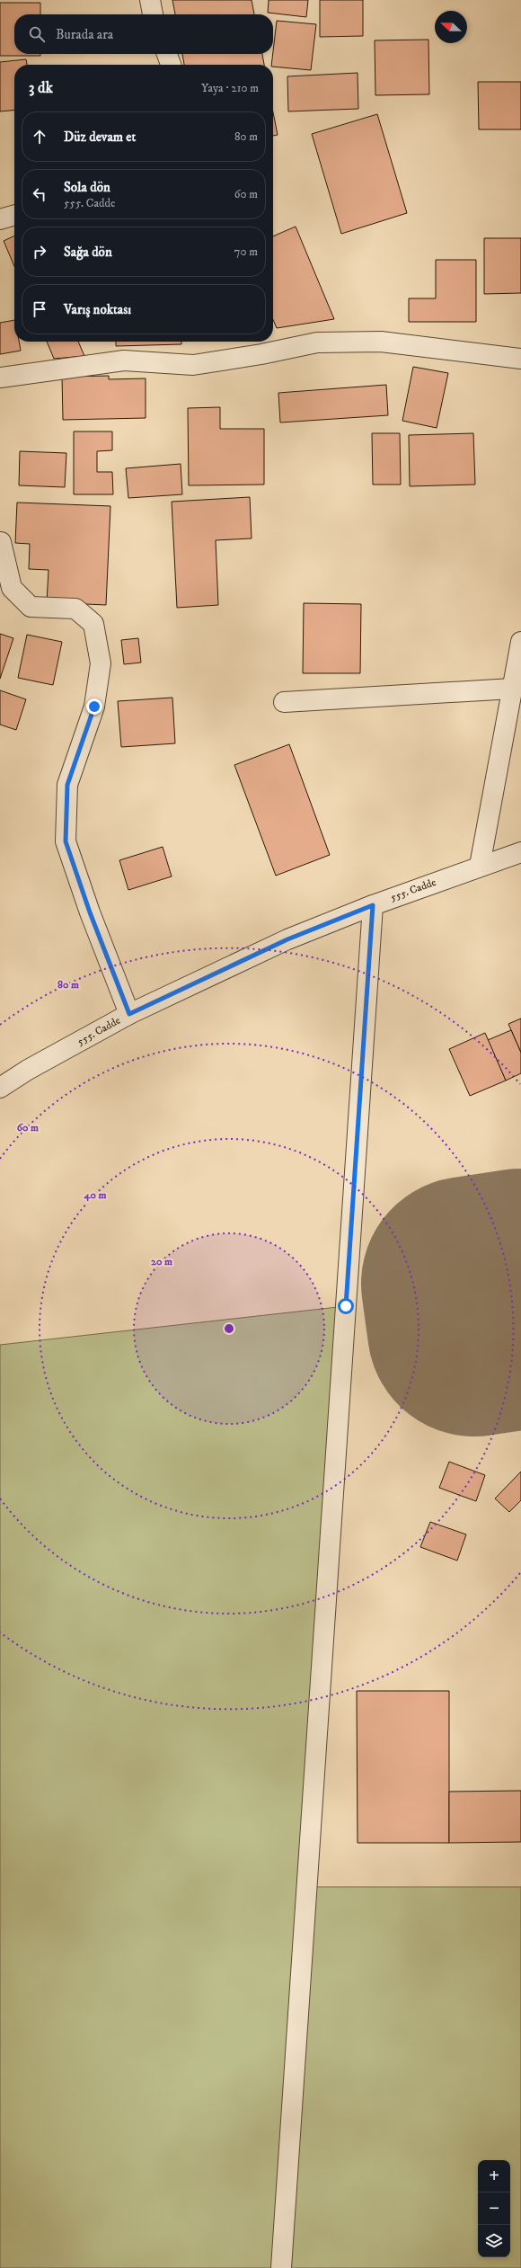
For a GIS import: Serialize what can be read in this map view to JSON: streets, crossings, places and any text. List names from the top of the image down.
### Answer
{
  "streets": {
    "street": ["555. Cadde"]
  },
  "north": "left",
  "page": {
    "search": "Burada ara",
    "heading": ["3 dk", "Yaya · 210 m"],
    "list": [
      ["Düz devam et", "80 m"],
      ["Sola dön", "555. Cadde", "60 m"],
      ["Sağa dön", "70 m"],
      "Varış noktası"
    ],
    "map_buttons": ["+", "−"]
  },
  "rings": [
    "80 m",
    "60 m",
    "40 m",
    "20 m"
  ]
}
